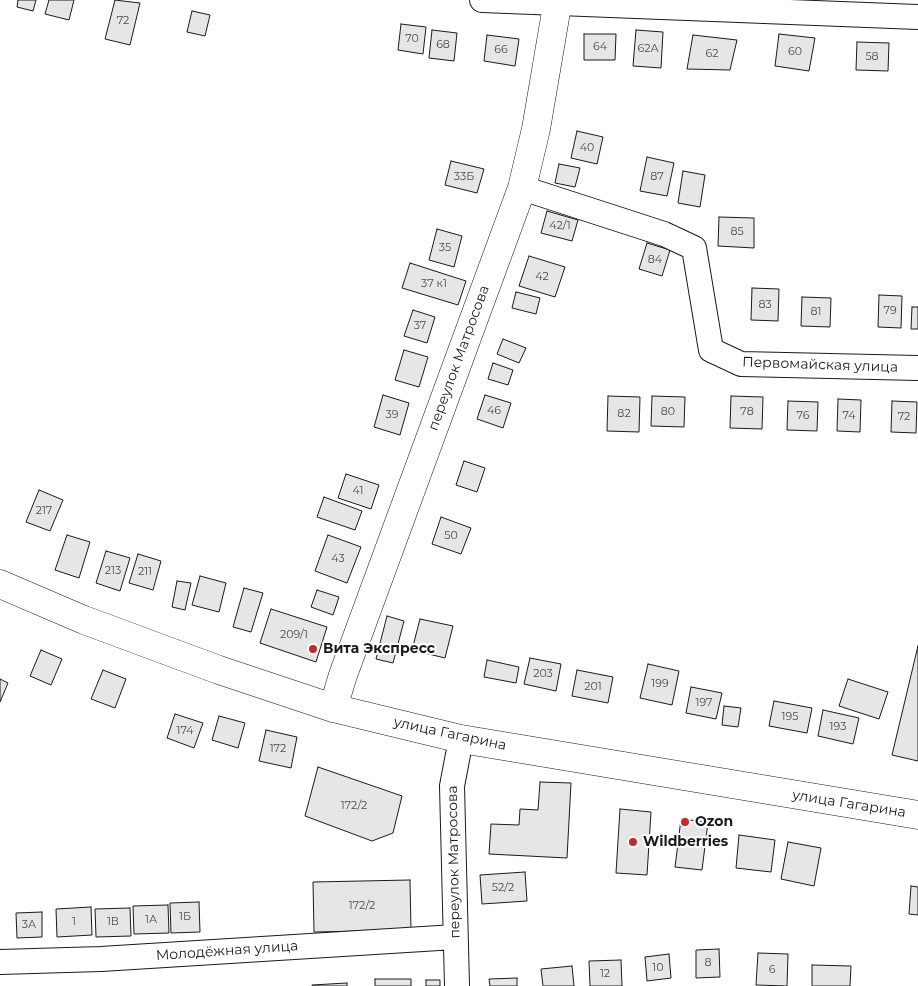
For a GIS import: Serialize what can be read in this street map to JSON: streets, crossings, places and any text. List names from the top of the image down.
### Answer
{
  "streets": {
    "main road": ["переулок Матросова", "улица Гагарина"],
    "street": ["Первомайская улица", "Молодёжная улица"]
  },
  "crossings": [
    ["переулок Матросова", "Первомайская улица"],
    ["переулок Матросова", "улица Гагарина"],
    ["переулок Матросова", "Молодёжная улица"]
  ],
  "places": ["Вита Экспресс", "Ozon", "Wildberries"],
  "house_numbers": [
    "72",
    "70",
    "68",
    "64",
    "62А",
    "66",
    "60",
    "62",
    "58",
    "40",
    "33Б",
    "87",
    "42/1",
    "85",
    "35",
    "84",
    "42",
    "37 к1",
    "83",
    "79",
    "81",
    "37",
    "46",
    "80",
    "78",
    "82",
    "39",
    "76",
    "74",
    "72",
    "41",
    "217",
    "50",
    "43",
    "213",
    "211",
    "209/1",
    "203",
    "199",
    "201",
    "197",
    "195",
    "193",
    "174",
    "172",
    "172/2",
    "52/2",
    "172/2",
    "1Б",
    "1А",
    "1",
    "1В",
    "3А",
    "8",
    "10",
    "6",
    "12"
  ]
}
